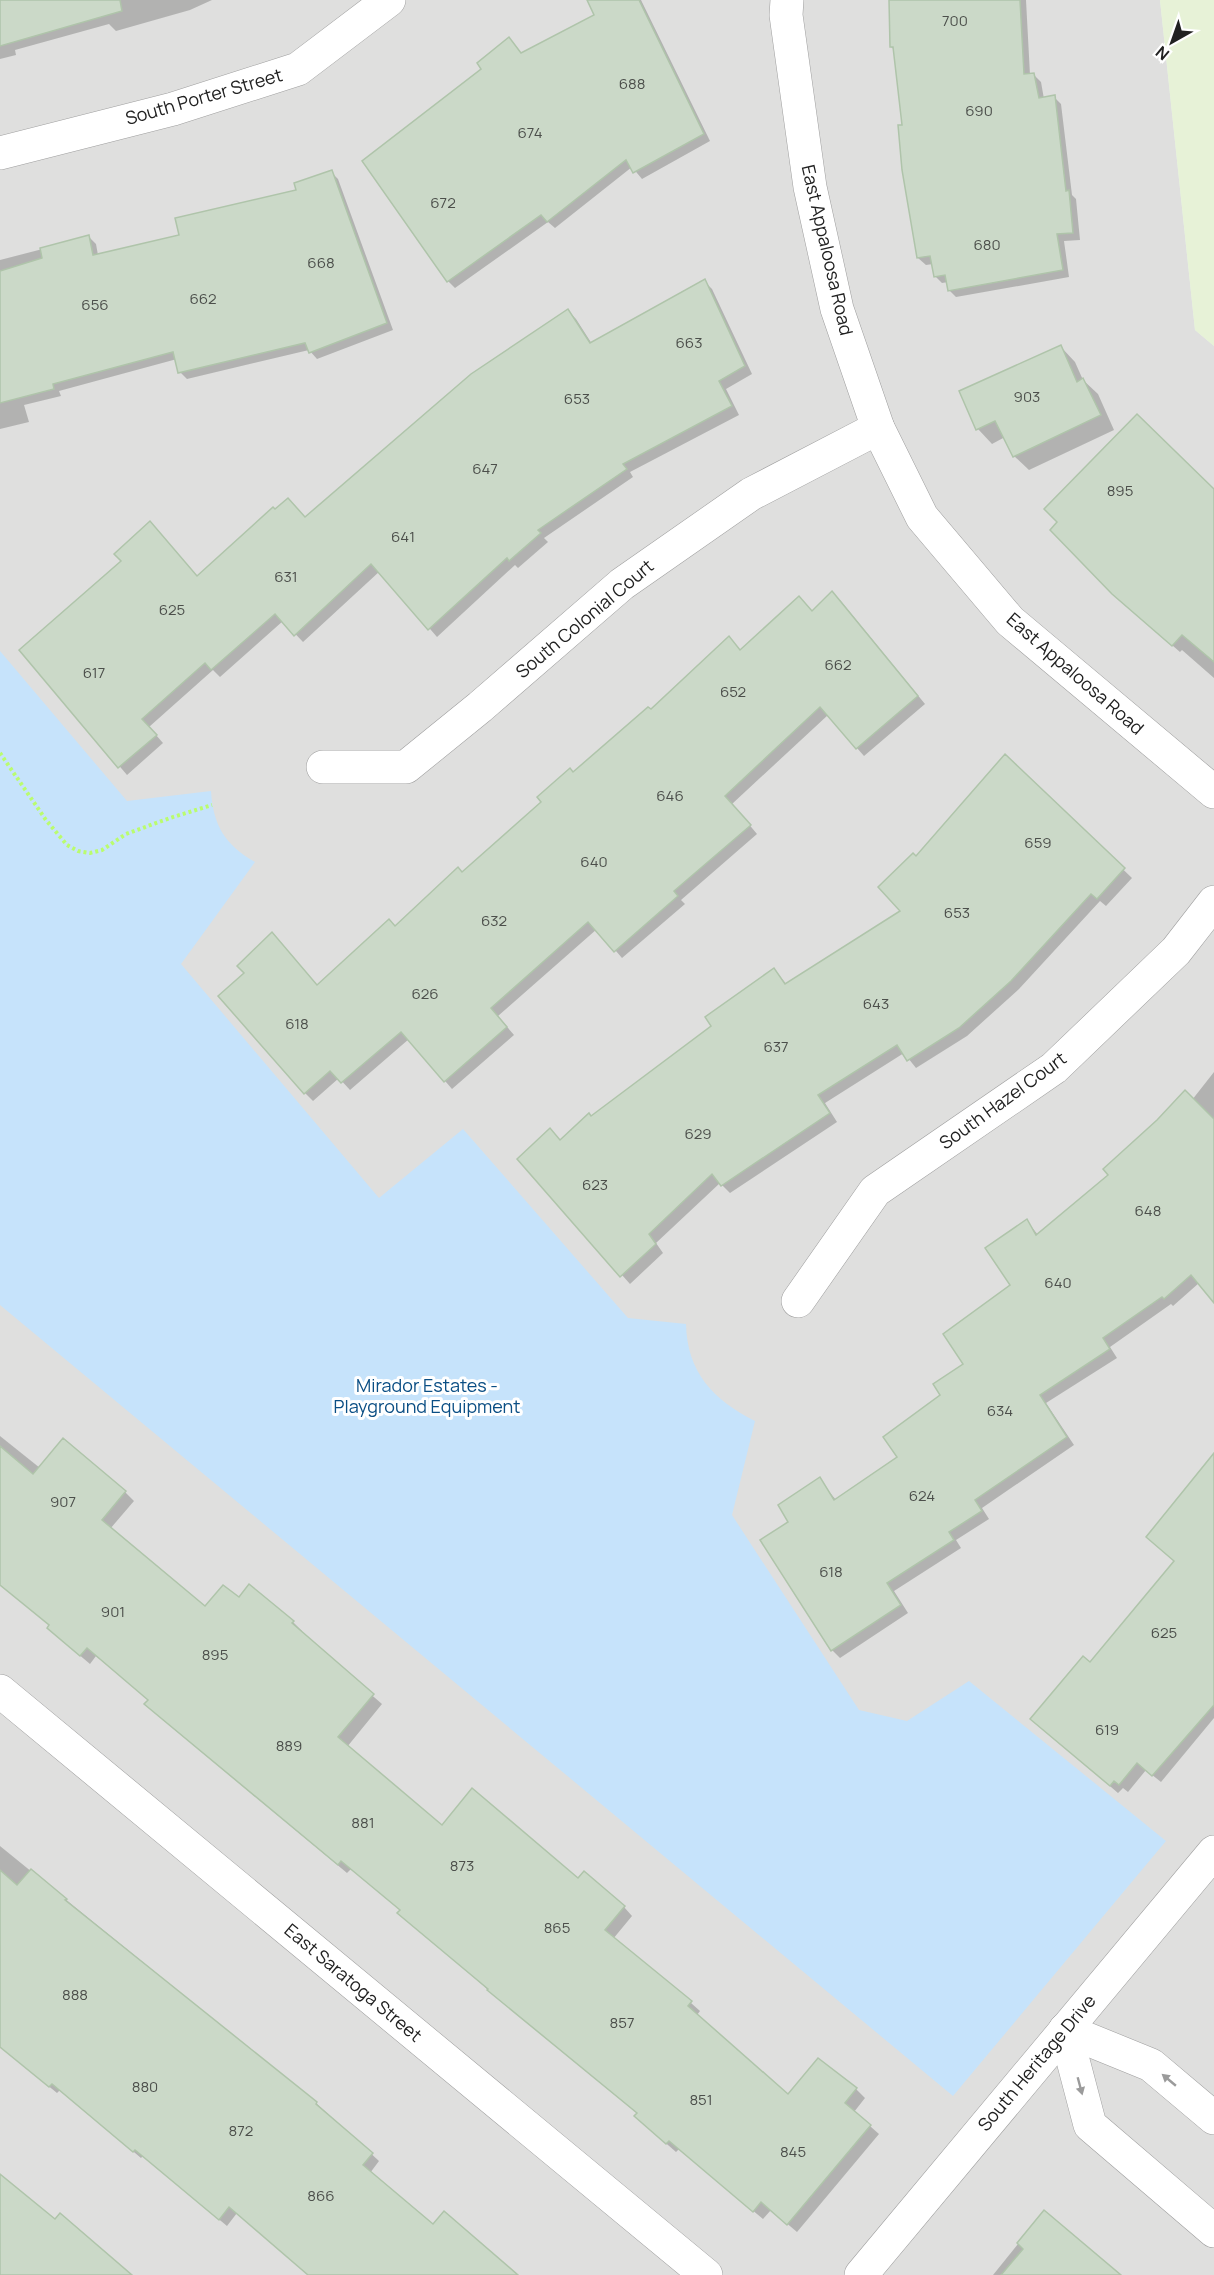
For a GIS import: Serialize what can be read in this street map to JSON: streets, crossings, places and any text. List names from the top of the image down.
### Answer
{
  "streets": {
    "street": [
      "South Porter Street",
      "East Appaloosa Road",
      "South Colonial Court",
      "South Hazel Court",
      "East Saratoga Street",
      "South Heritage Drive"
    ]
  },
  "crossings": [
    ["East Appaloosa Road", "South Colonial Court"]
  ],
  "parks": ["Mirador Estates - Playground Equipment"],
  "house_numbers": [
    "700",
    "688",
    "690",
    "674",
    "672",
    "680",
    "668",
    "662",
    "656",
    "663",
    "903",
    "653",
    "647",
    "895",
    "641",
    "631",
    "625",
    "662",
    "617",
    "652",
    "646",
    "659",
    "640",
    "653",
    "632",
    "626",
    "643",
    "618",
    "637",
    "629",
    "623",
    "648",
    "640",
    "634",
    "624",
    "907",
    "618",
    "901",
    "625",
    "895",
    "619",
    "889",
    "881",
    "873",
    "865",
    "888",
    "857",
    "880",
    "851",
    "872",
    "845",
    "866"
  ],
  "north": "bottom left"
}
